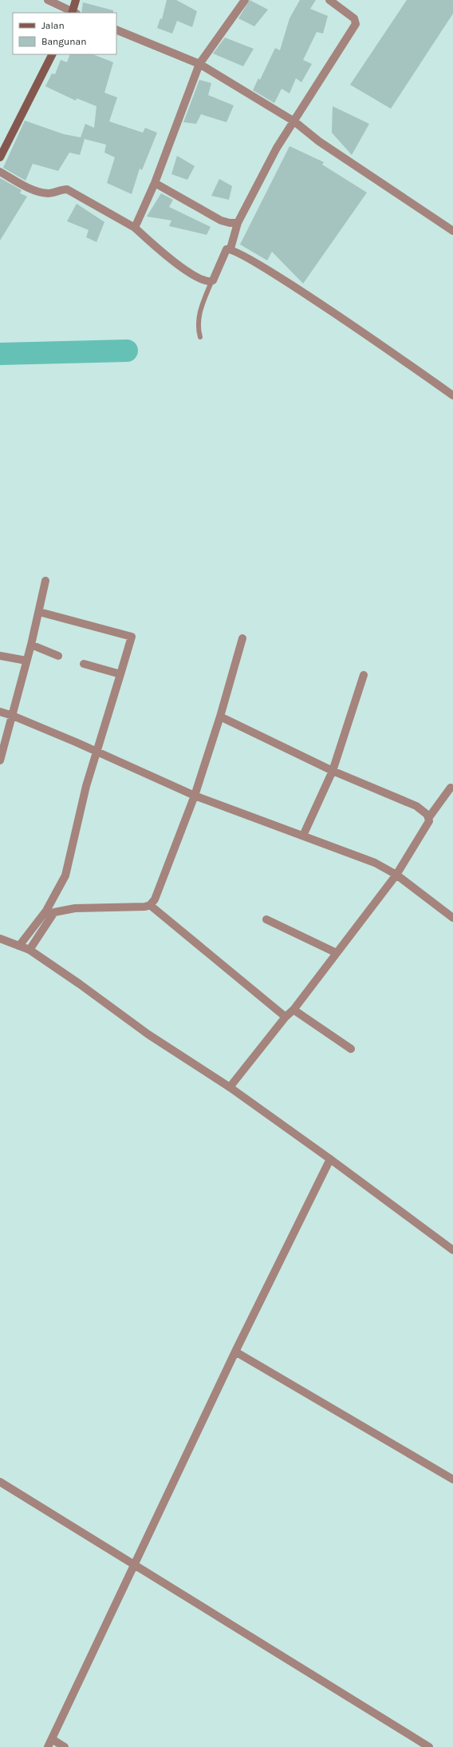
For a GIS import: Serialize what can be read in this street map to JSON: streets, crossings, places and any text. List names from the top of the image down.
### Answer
{
  "legend": ["Jalan", "Bangunan"]
}
